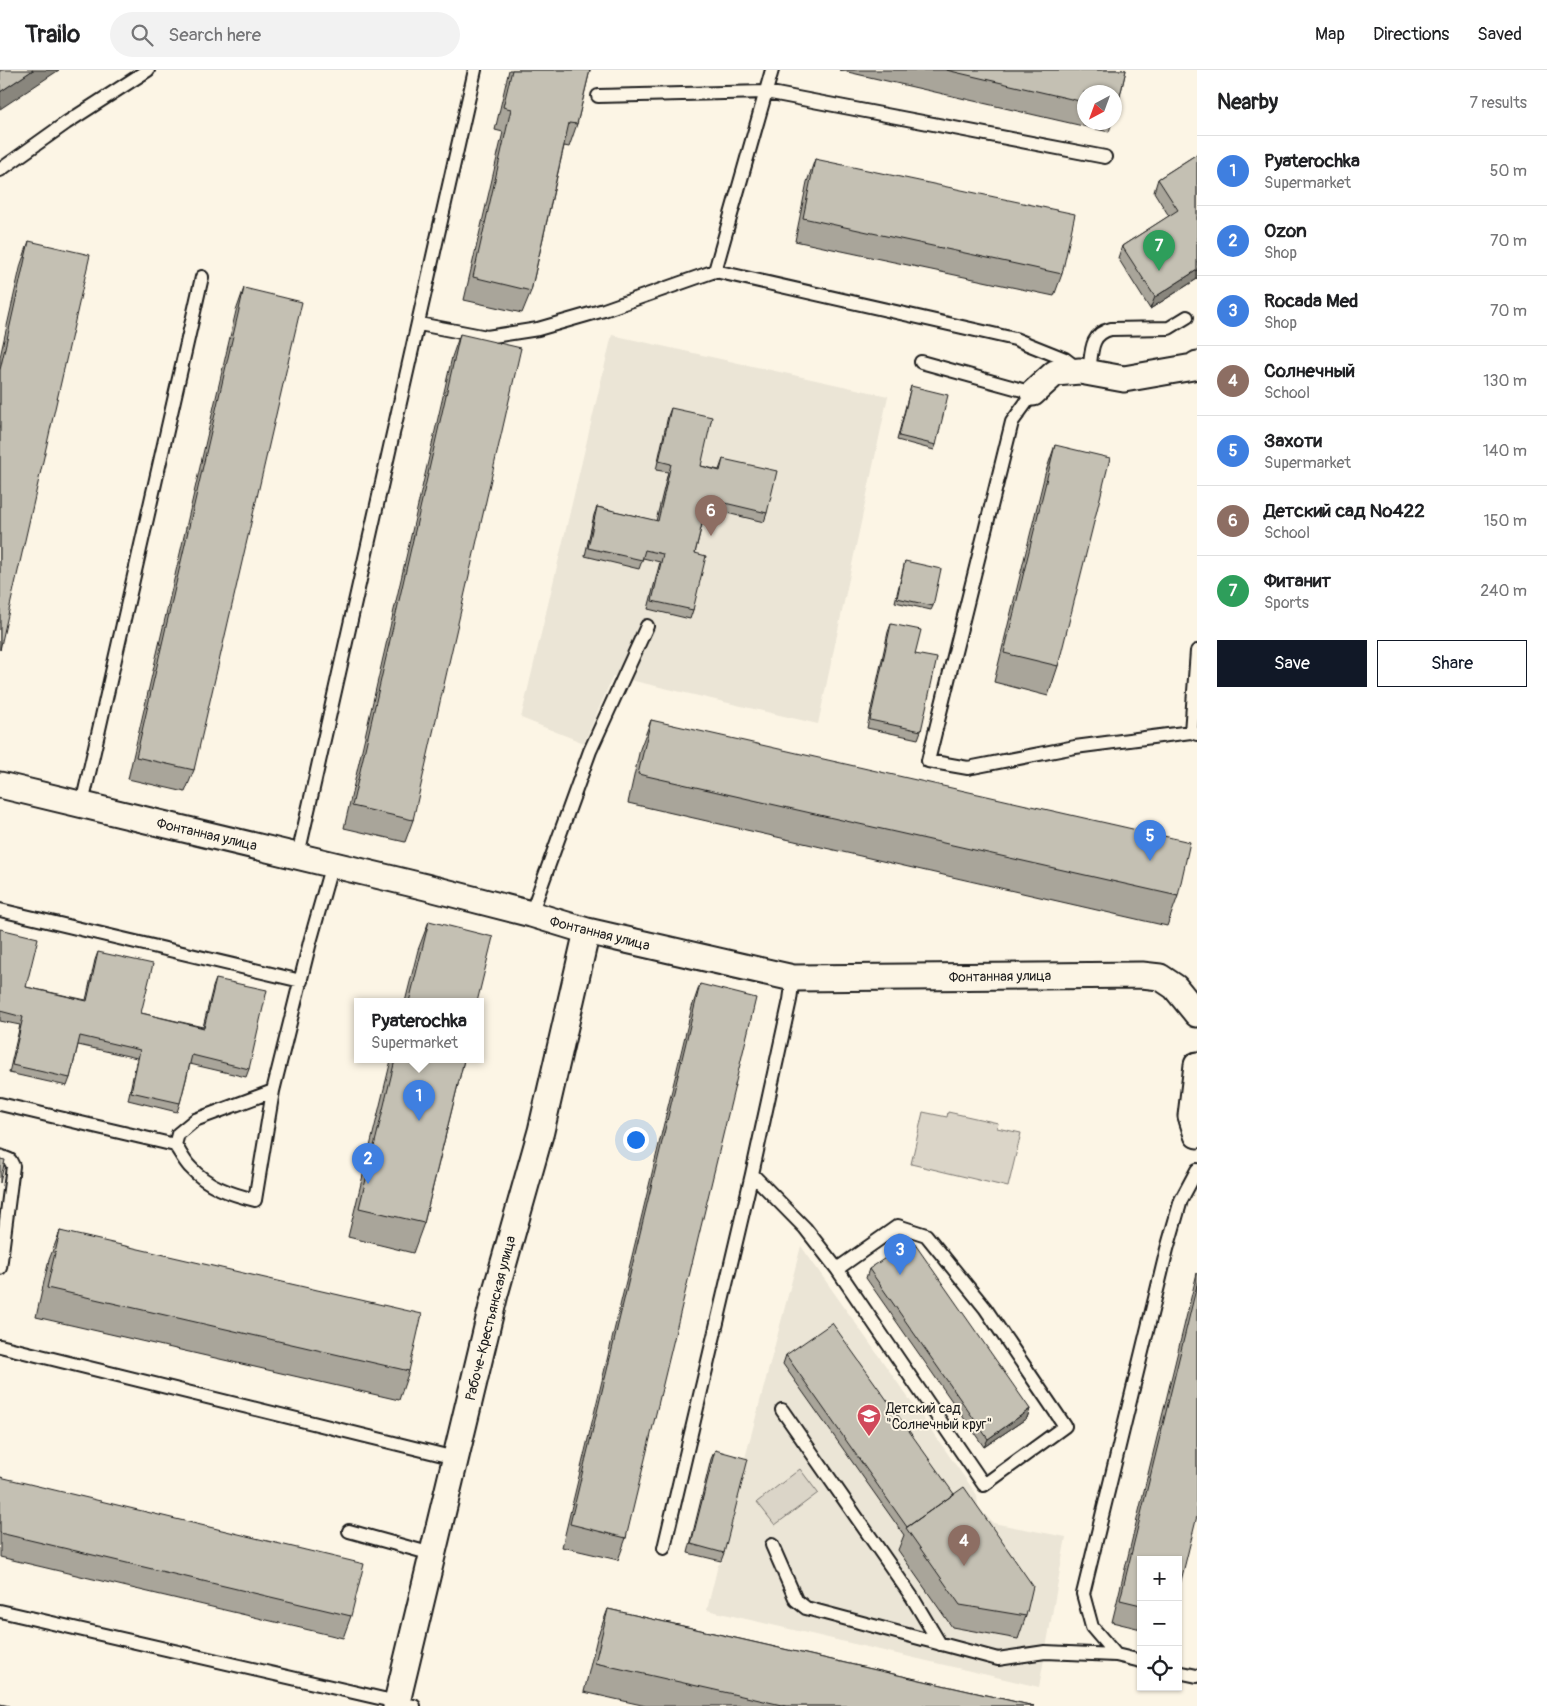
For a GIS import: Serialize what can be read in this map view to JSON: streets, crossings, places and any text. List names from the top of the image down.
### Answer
{
  "streets": {
    "street": ["Фонтанная улица", "Рабоче-Крестьянская улица"]
  },
  "crossings": [
    ["Фонтанная улица", "Рабоче-Крестьянская улица"]
  ],
  "places": {
    "school or university": ["Детский сад \"Солнечный круг\""]
  },
  "north": "bottom left",
  "page": {
    "header": "Trailo",
    "search": "Search here",
    "nav": ["Map", "Directions", "Saved"],
    "heading": ["Nearby", "7 results"],
    "list": [
      {
        "mark": "1",
        "name": "Pyaterochka",
        "note": "Supermarket",
        "value": "50 m"
      },
      {
        "mark": "2",
        "name": "Ozon",
        "note": "Shop",
        "value": "70 m"
      },
      {
        "mark": "3",
        "name": "Rocada Med",
        "note": "Shop",
        "value": "70 m"
      },
      {
        "mark": "4",
        "name": "Солнечный",
        "note": "School",
        "value": "130 m"
      },
      {
        "mark": "5",
        "name": "Захоти",
        "note": "Supermarket",
        "value": "140 m"
      },
      {
        "mark": "6",
        "name": "Детский сад №422",
        "note": "School",
        "value": "150 m"
      },
      {
        "mark": "7",
        "name": "Фитанит",
        "note": "Sports",
        "value": "240 m"
      }
    ],
    "pins": [
      "7",
      "6",
      "5",
      "1",
      "2",
      "3",
      "4"
    ],
    "buttons": ["Save", "Share"],
    "popup": ["Pyaterochka", "Supermarket"],
    "map_buttons": ["+", "−"]
  }
}
